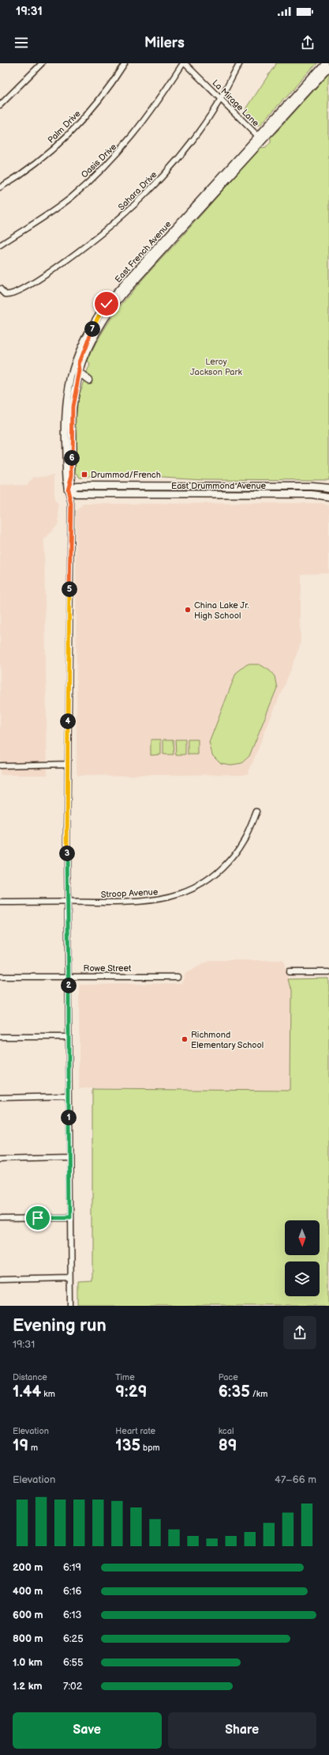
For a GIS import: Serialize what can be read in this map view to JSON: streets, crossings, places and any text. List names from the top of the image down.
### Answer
{
  "streets": {
    "street": [
      "La Mirage Lane",
      "Palm Drive",
      "Oasis Drive",
      "Sahara Drive",
      "East French Avenue",
      "East Drummond Avenue",
      "Stroop Avenue",
      "Rowe Street"
    ]
  },
  "crossings": [
    ["La Mirage Lane", "Oasis Drive"],
    ["La Mirage Lane", "Sahara Drive"],
    ["La Mirage Lane", "East French Avenue"],
    ["East French Avenue", "East Drummond Avenue"]
  ],
  "parks": ["Leroy Jackson Park"],
  "places": {
    "transit": ["Drummod/French"],
    "other": ["China Lake Jr. High School", "Richmond Elementary School"]
  },
  "north": "bottom",
  "page": {
    "status": "19:31",
    "header": "Milers",
    "pins": [
      "7",
      "6",
      "5",
      "4",
      "3",
      "2",
      "1"
    ],
    "heading": ["Evening run", "19:31"],
    "stats": [
      ["Distance", "1.44 km"],
      ["Time", "9:29"],
      ["Pace", "6:35 /km"],
      ["Elevation", "19 m"],
      ["Heart rate", "135 bpm"],
      ["kcal", "89"]
    ],
    "chart": ["Elevation", "47–66 m"],
    "list": [
      {
        "name": "200 m",
        "note": "6:19"
      },
      {
        "name": "400 m",
        "note": "6:16"
      },
      {
        "name": "600 m",
        "note": "6:13"
      },
      {
        "name": "800 m",
        "note": "6:25"
      },
      {
        "name": "1.0 km",
        "note": "6:55"
      },
      {
        "name": "1.2 km",
        "note": "7:02"
      }
    ],
    "buttons": ["Save", "Share"]
  }
}
